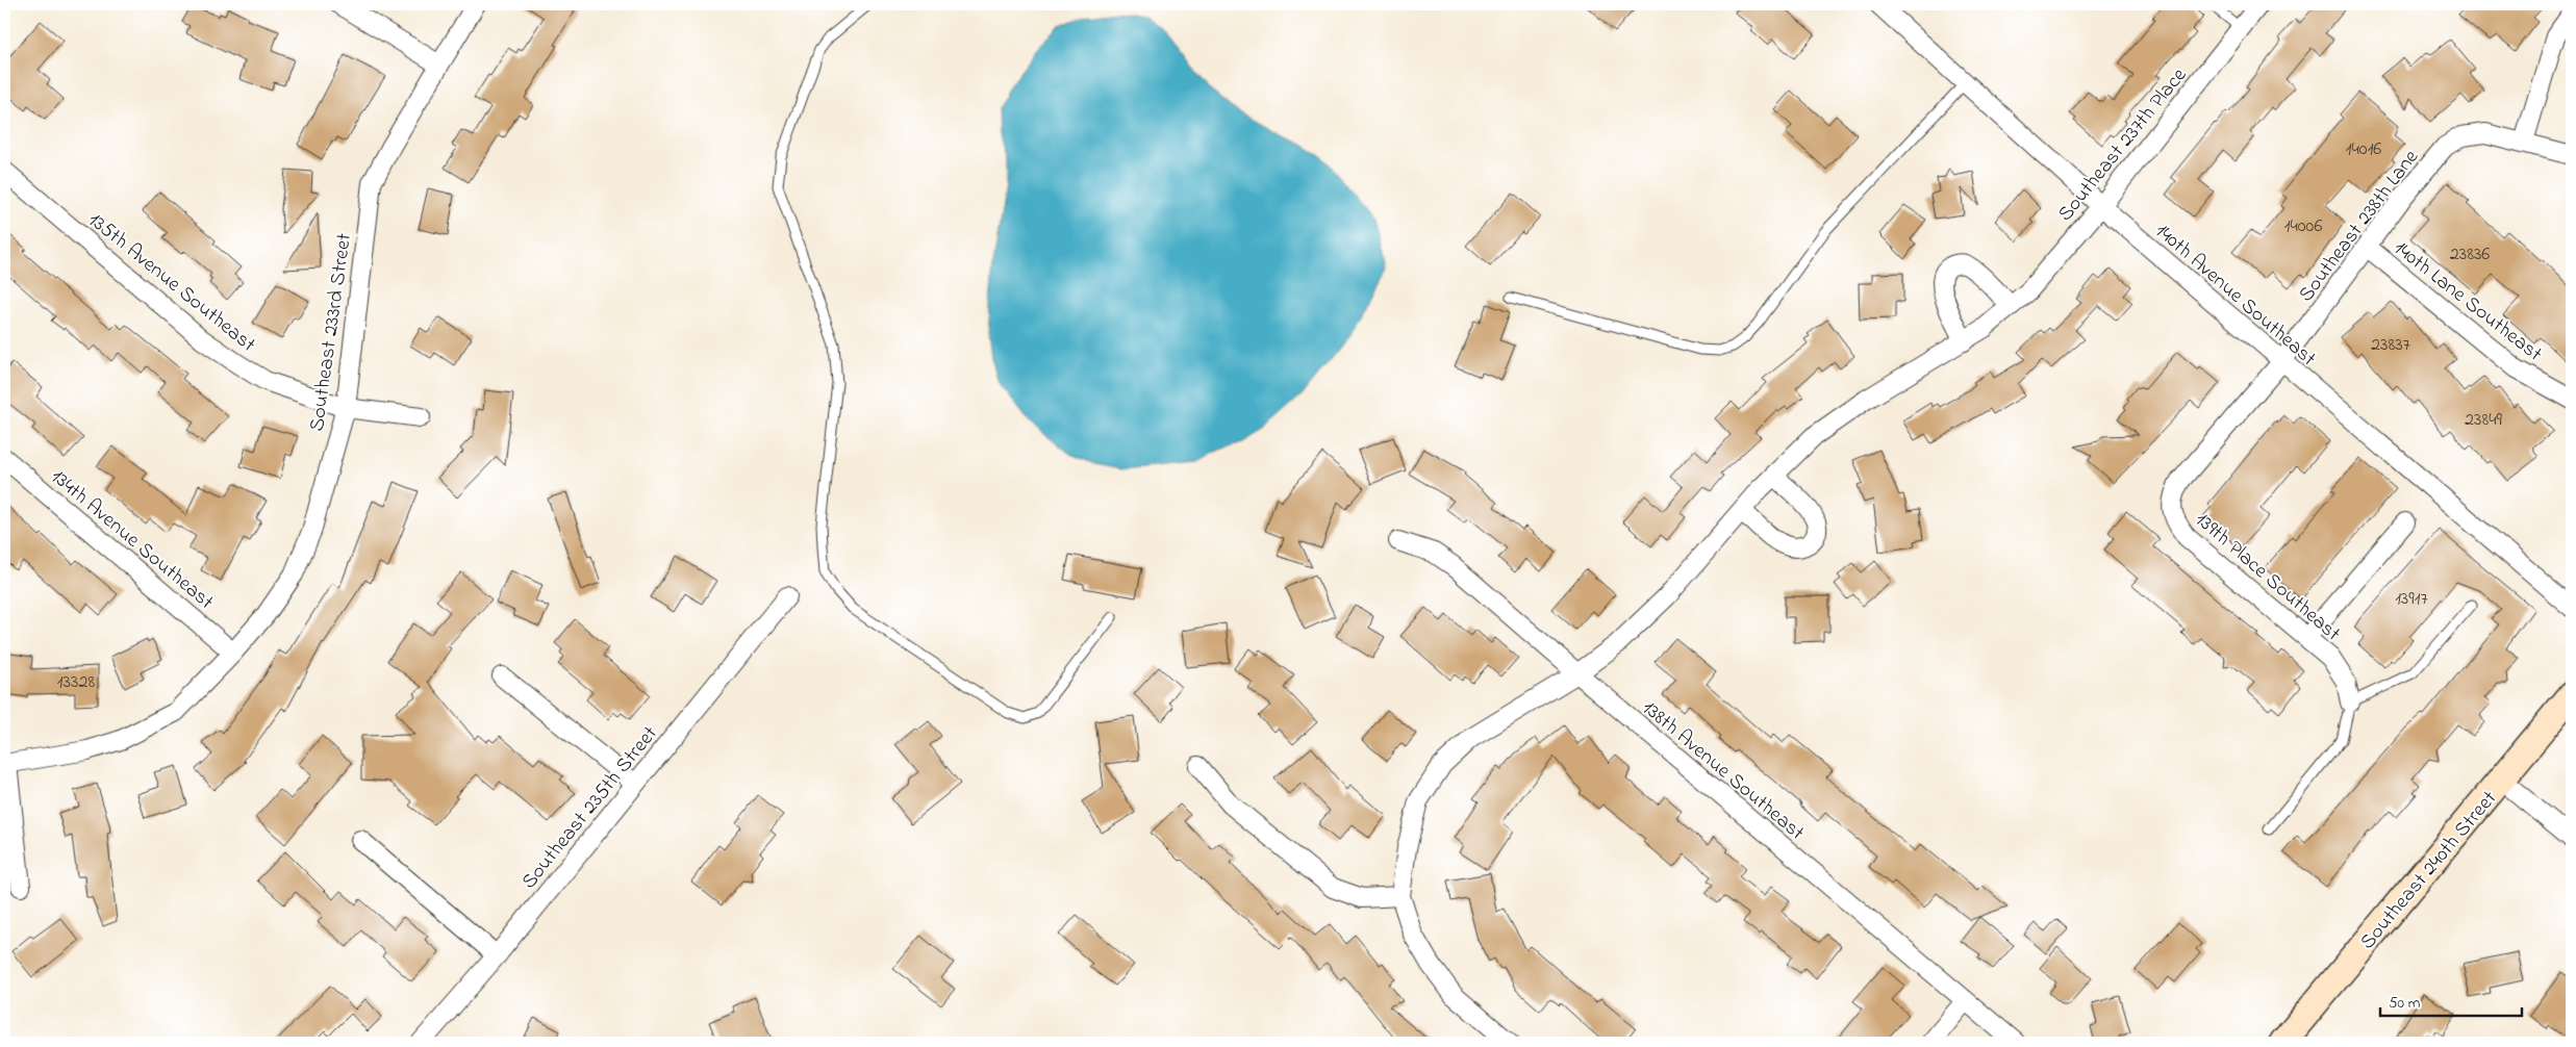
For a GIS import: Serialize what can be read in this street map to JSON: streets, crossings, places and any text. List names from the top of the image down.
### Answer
{
  "streets": {
    "main road": ["Southeast 240th Street"],
    "street": [
      "Southeast 237th Place",
      "Southeast 238th Lane",
      "135th Avenue Southeast",
      "140th Avenue Southeast",
      "140th Lane Southeast",
      "Southeast 233rd Street",
      "134th Avenue Southeast",
      "139th Place Southeast",
      "138th Avenue Southeast",
      "Southeast 235th Street"
    ]
  },
  "crossings": [
    ["Southeast 237th Place", "140th Avenue Southeast"],
    ["Southeast 237th Place", "138th Avenue Southeast"],
    ["Southeast 238th Lane", "140th Avenue Southeast"],
    ["Southeast 238th Lane", "140th Lane Southeast"],
    ["Southeast 238th Lane", "139th Place Southeast"],
    ["135th Avenue Southeast", "Southeast 233rd Street"],
    ["Southeast 233rd Street", "134th Avenue Southeast"]
  ],
  "house_numbers": [
    "14016",
    "14006",
    "23836",
    "23837",
    "23849",
    "13917",
    "13328"
  ],
  "scale_bar": "50 m"
}
